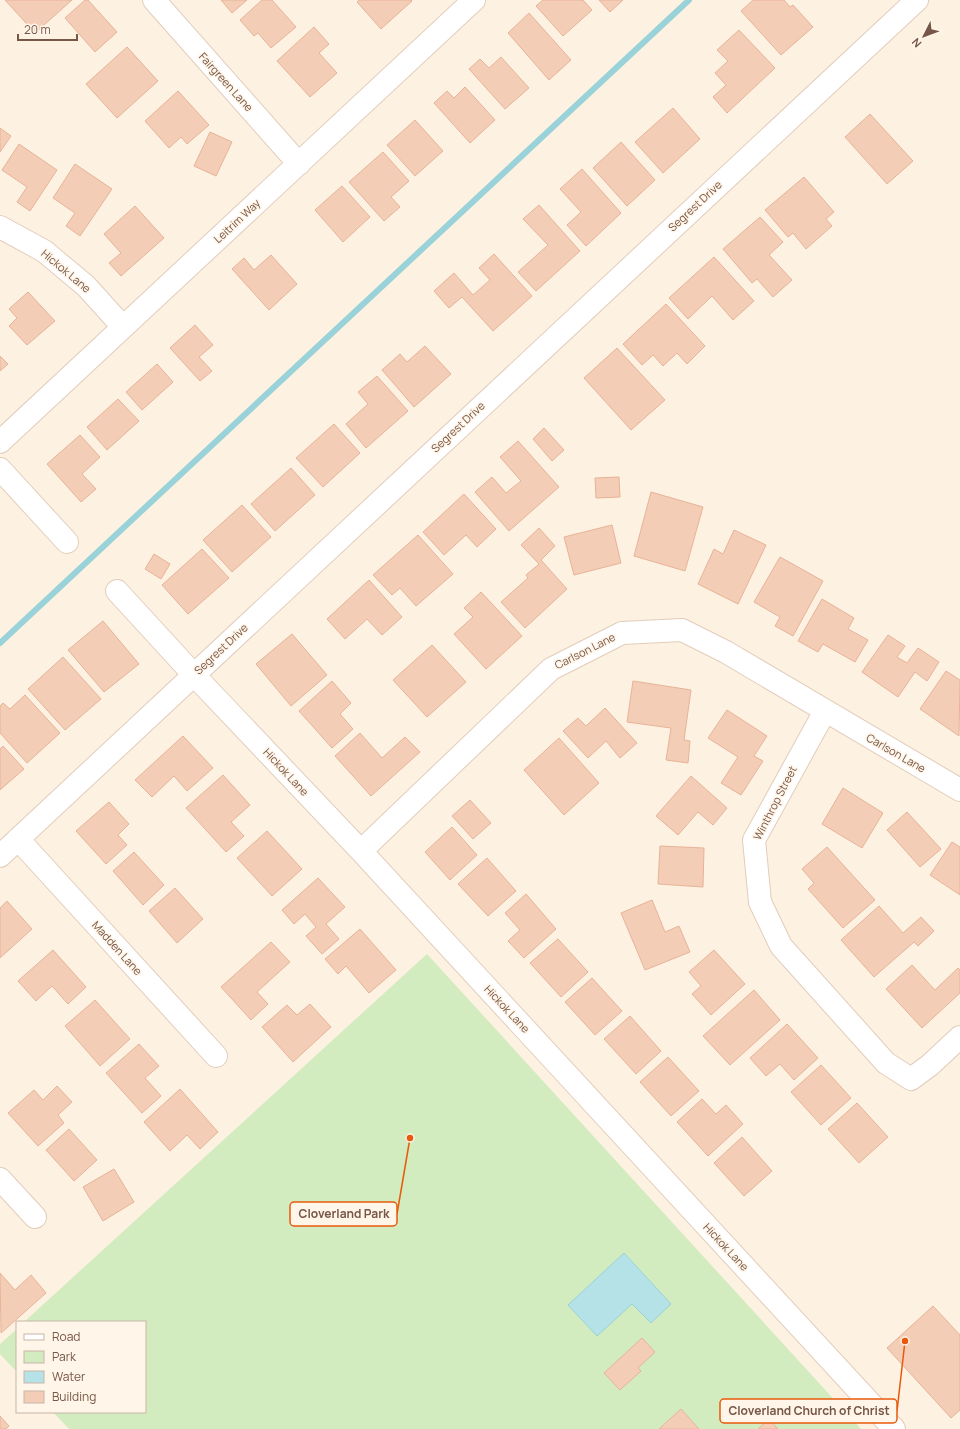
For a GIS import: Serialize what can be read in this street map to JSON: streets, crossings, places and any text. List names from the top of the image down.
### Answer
{
  "streets": {
    "street": [
      "Fairgreen Lane",
      "Segrest Drive",
      "Leitrim Way",
      "Hickok Lane",
      "Carlson Lane",
      "Winthrop Street",
      "Madden Lane"
    ]
  },
  "crossings": [
    ["Fairgreen Lane", "Leitrim Way"],
    ["Segrest Drive", "Hickok Lane"],
    ["Segrest Drive", "Madden Lane"],
    ["Leitrim Way", "Hickok Lane"],
    ["Hickok Lane", "Carlson Lane"],
    ["Carlson Lane", "Winthrop Street"]
  ],
  "places": ["Cloverland Park", "Cloverland Church of Christ"],
  "legend": [
    "Road",
    "Park",
    "Water",
    "Building"
  ],
  "scale_bar": "20 m",
  "north": "bottom left"
}
